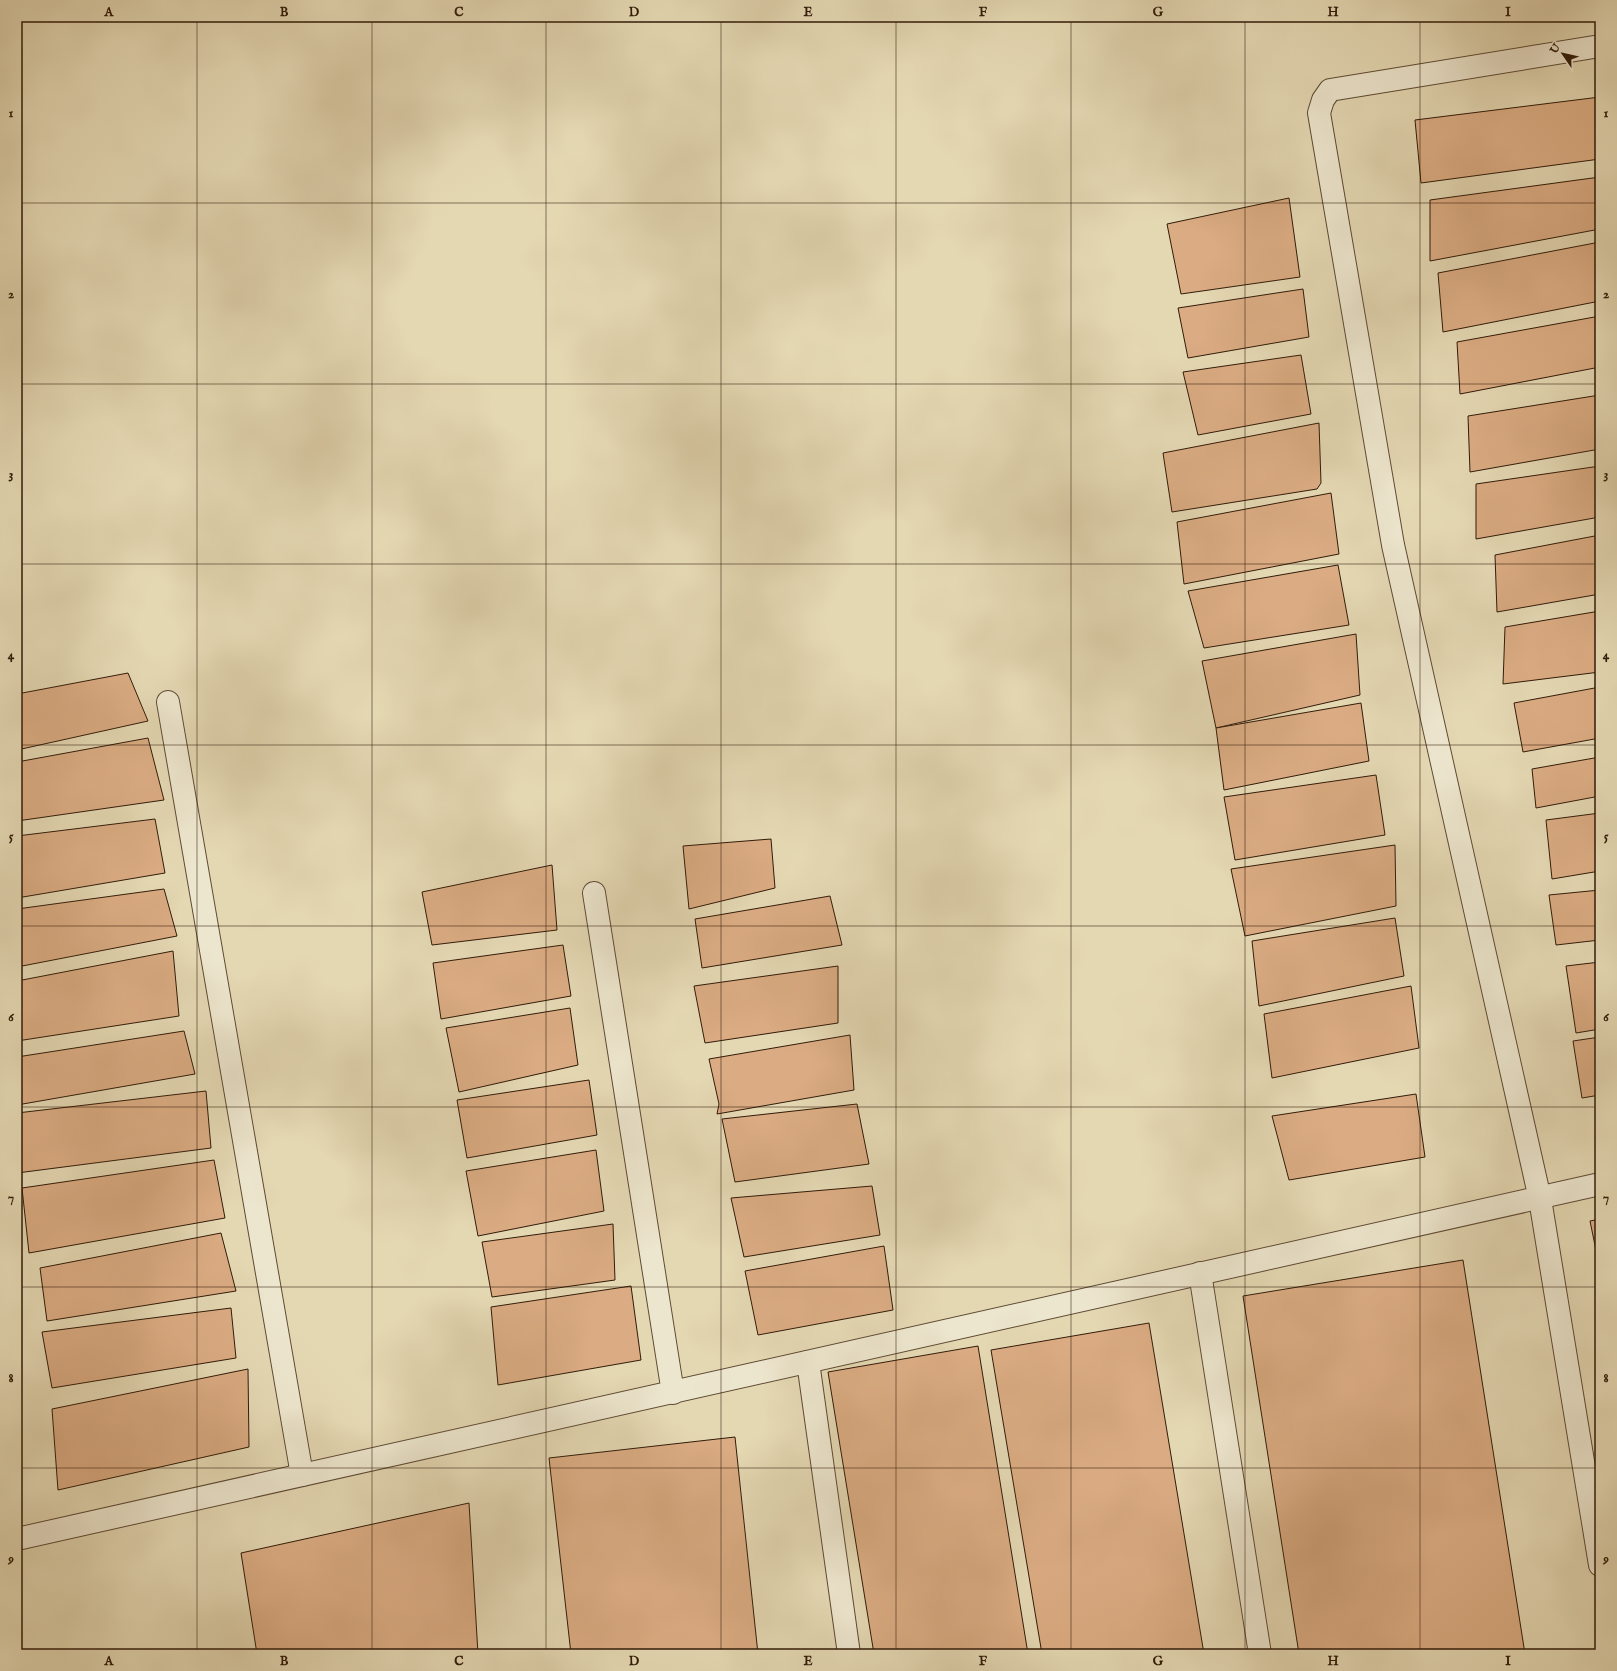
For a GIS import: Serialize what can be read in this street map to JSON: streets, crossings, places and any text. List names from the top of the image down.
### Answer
{
  "north": "top left",
  "grid": {
    "columns": [
      "A",
      "B",
      "C",
      "D",
      "E",
      "F",
      "G",
      "H",
      "I"
    ],
    "rows": [
      "1",
      "2",
      "3",
      "4",
      "5",
      "6",
      "7",
      "8",
      "9"
    ]
  }
}
